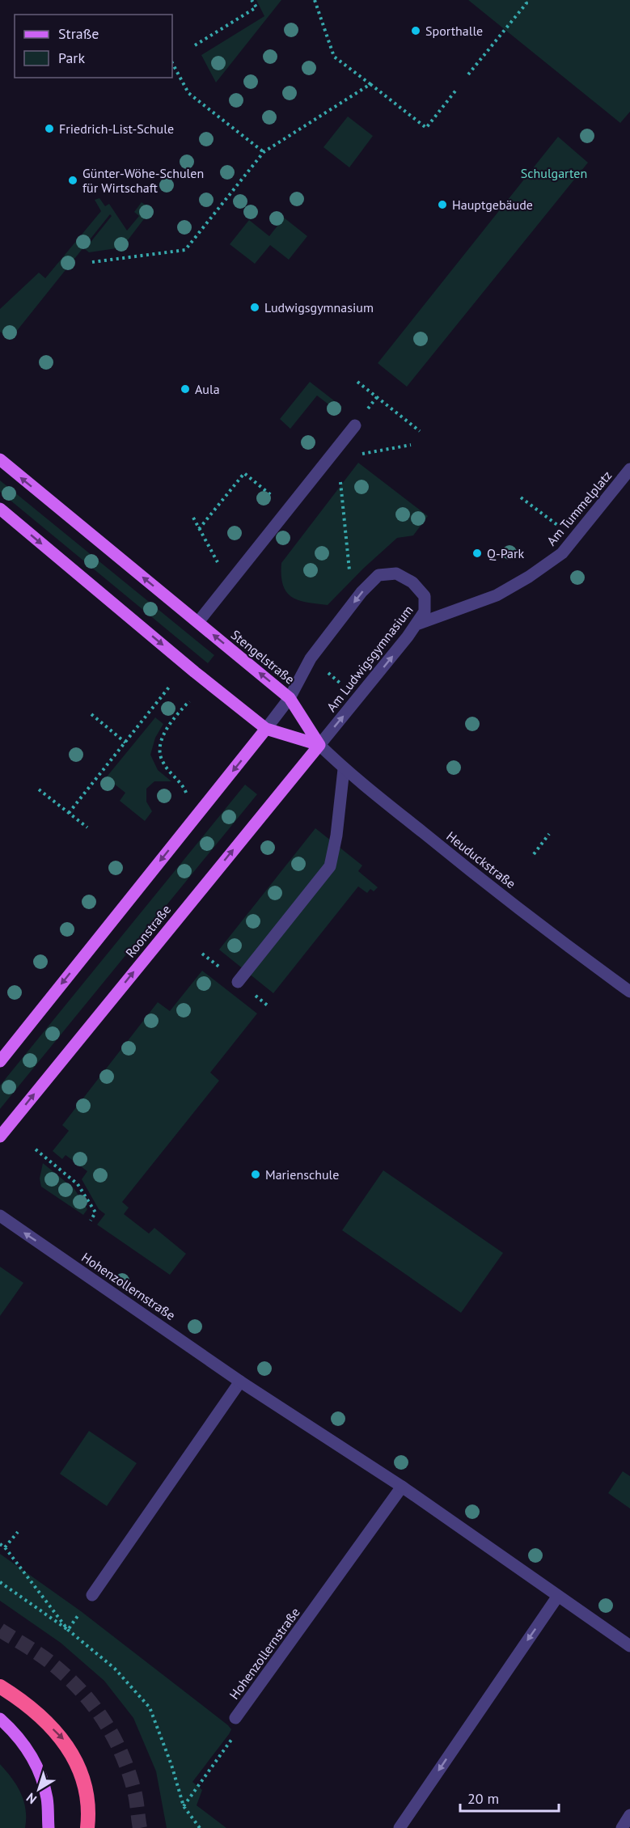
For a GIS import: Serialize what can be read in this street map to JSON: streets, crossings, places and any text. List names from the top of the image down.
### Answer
{
  "streets": {
    "main road": ["Stengelstraße", "Roonstraße"],
    "street": [
      "Am Tummelplatz",
      "Am Ludwigsgymnasium",
      "Heuduckstraße",
      "Hohenzollernstraße"
    ]
  },
  "crossings": [
    ["Am Tummelplatz", "Am Ludwigsgymnasium"],
    ["Stengelstraße", "Am Ludwigsgymnasium"],
    ["Stengelstraße", "Heuduckstraße"],
    ["Stengelstraße", "Roonstraße"],
    ["Am Ludwigsgymnasium", "Heuduckstraße"],
    ["Am Ludwigsgymnasium", "Roonstraße"],
    ["Heuduckstraße", "Roonstraße"]
  ],
  "parks": ["Schulgarten"],
  "places": [
    "Sporthalle",
    "Friedrich-List-Schule",
    "Günter-Wöhe-Schulen für Wirtschaft",
    "Hauptgebäude",
    "Ludwigsgymnasium",
    "Aula",
    "Q-Park",
    "Marienschule"
  ],
  "legend": ["Straße", "Park"],
  "scale_bar": "20 m",
  "north": "bottom left"
}
